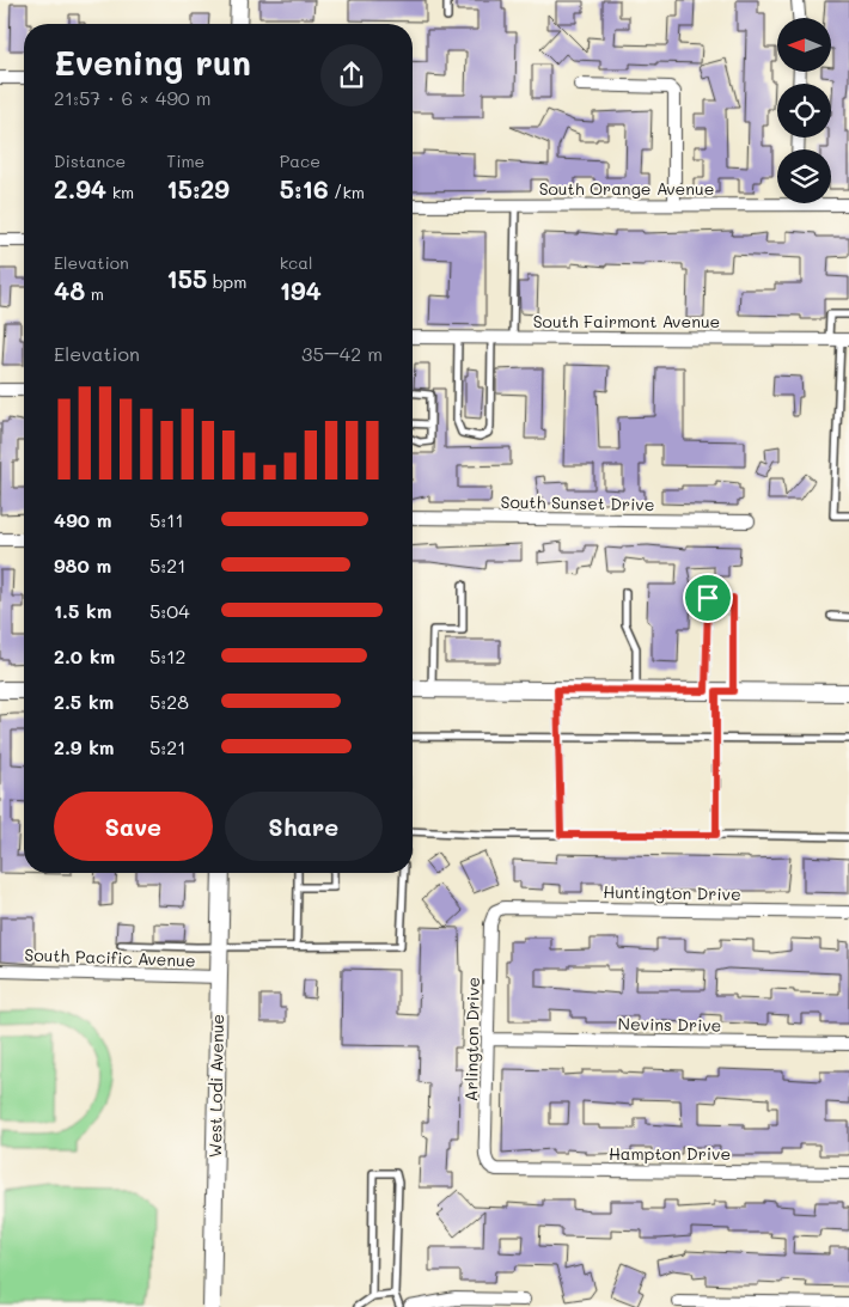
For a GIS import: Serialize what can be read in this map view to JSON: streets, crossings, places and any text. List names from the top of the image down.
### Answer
{
  "streets": {
    "main road": ["West Lodi Avenue"],
    "street": [
      "South Orange Avenue",
      "South Fairmont Avenue",
      "South Sunset Drive",
      "Huntington Drive",
      "South Pacific Avenue",
      "Nevins Drive",
      "Arlington Drive",
      "Hampton Drive"
    ]
  },
  "crossings": [
    ["Huntington Drive", "Arlington Drive"],
    ["South Pacific Avenue", "West Lodi Avenue"],
    ["Nevins Drive", "Arlington Drive"],
    ["Arlington Drive", "Hampton Drive"]
  ],
  "north": "left",
  "page": {
    "heading": ["Evening run", "21:57 · 6 × 490 m"],
    "stats": [
      ["Distance", "2.94 km"],
      ["Time", "15:29"],
      ["Pace", "5:16 /km"],
      ["Elevation", "48 m"],
      ["155 bpm"],
      ["kcal", "194"]
    ],
    "chart": ["Elevation", "35–42 m"],
    "list": [
      {
        "name": "490 m",
        "note": "5:11"
      },
      {
        "name": "980 m",
        "note": "5:21"
      },
      {
        "name": "1.5 km",
        "note": "5:04"
      },
      {
        "name": "2.0 km",
        "note": "5:12"
      },
      {
        "name": "2.5 km",
        "note": "5:28"
      },
      {
        "name": "2.9 km",
        "note": "5:21"
      }
    ],
    "buttons": ["Save", "Share"]
  }
}
